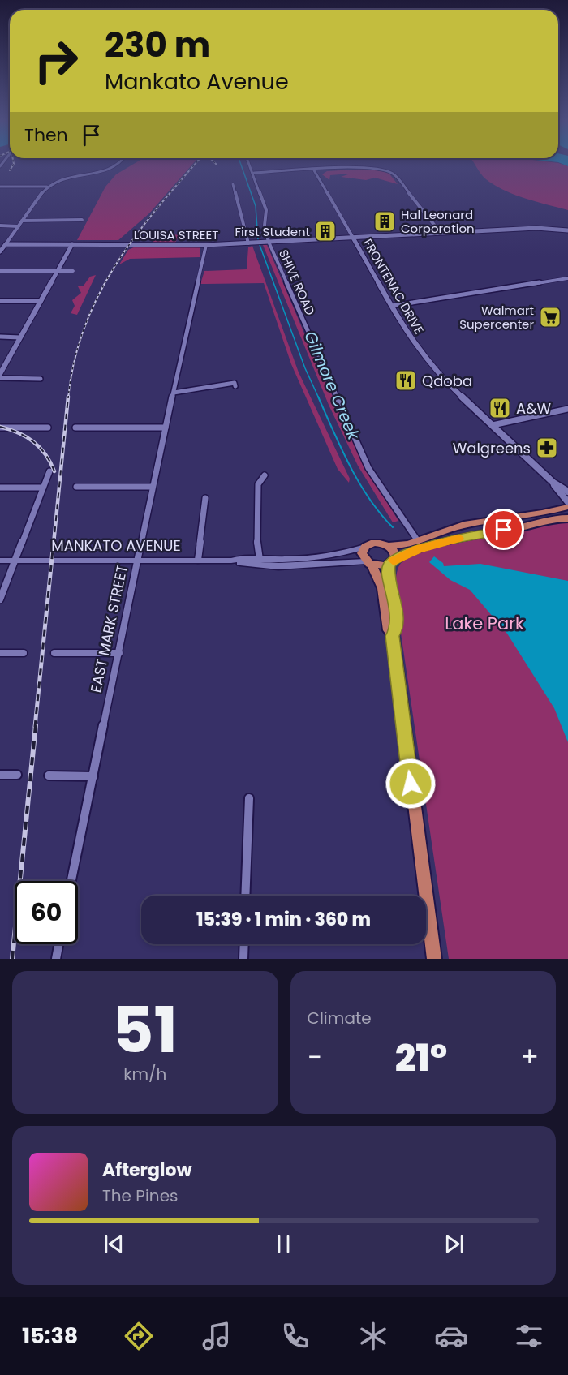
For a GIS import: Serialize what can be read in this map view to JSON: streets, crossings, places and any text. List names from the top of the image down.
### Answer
{
  "streets": {
    "main road": ["MANKATO AVENUE"],
    "street": [
      "LOUISA STREET",
      "SHIVE ROAD",
      "FRONTENAC DRIVE",
      "EAST MARK STREET"
    ]
  },
  "crossings": [
    ["LOUISA STREET", "SHIVE ROAD"],
    ["LOUISA STREET", "FRONTENAC DRIVE"],
    ["LOUISA STREET", "EAST MARK STREET"],
    ["SHIVE ROAD", "MANKATO AVENUE"],
    ["MANKATO AVENUE", "EAST MARK STREET"]
  ],
  "water": ["Gilmore Creek"],
  "parks": ["Lake Park"],
  "places": {
    "building": ["Hal Leonard Corporation", "First Student"],
    "supermarket": ["Walmart Supercenter"],
    "restaurant": ["Qdoba", "A&W"],
    "pharmacy": ["Walgreens"]
  },
  "page": {
    "turn": ["230 m", "Mankato Avenue"],
    "then": "Then",
    "limit": "60",
    "trip": "15:39 · 1 min · 360 m",
    "tile": [
      ["51", "km/h"],
      "Climate"
    ],
    "heat": ["−", "21°", "+"],
    "song": ["Afterglow", "The Pines"],
    "tabs": "15:38"
  }
}
